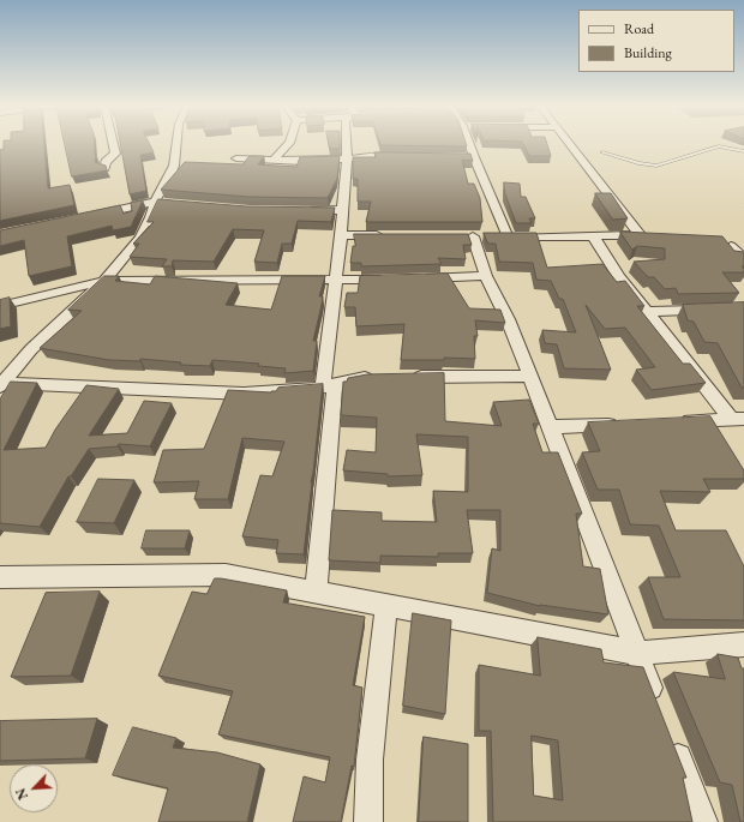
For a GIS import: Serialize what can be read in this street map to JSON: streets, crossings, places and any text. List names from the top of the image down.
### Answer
{
  "legend": ["Road", "Building"],
  "north": "bottom left"
}
